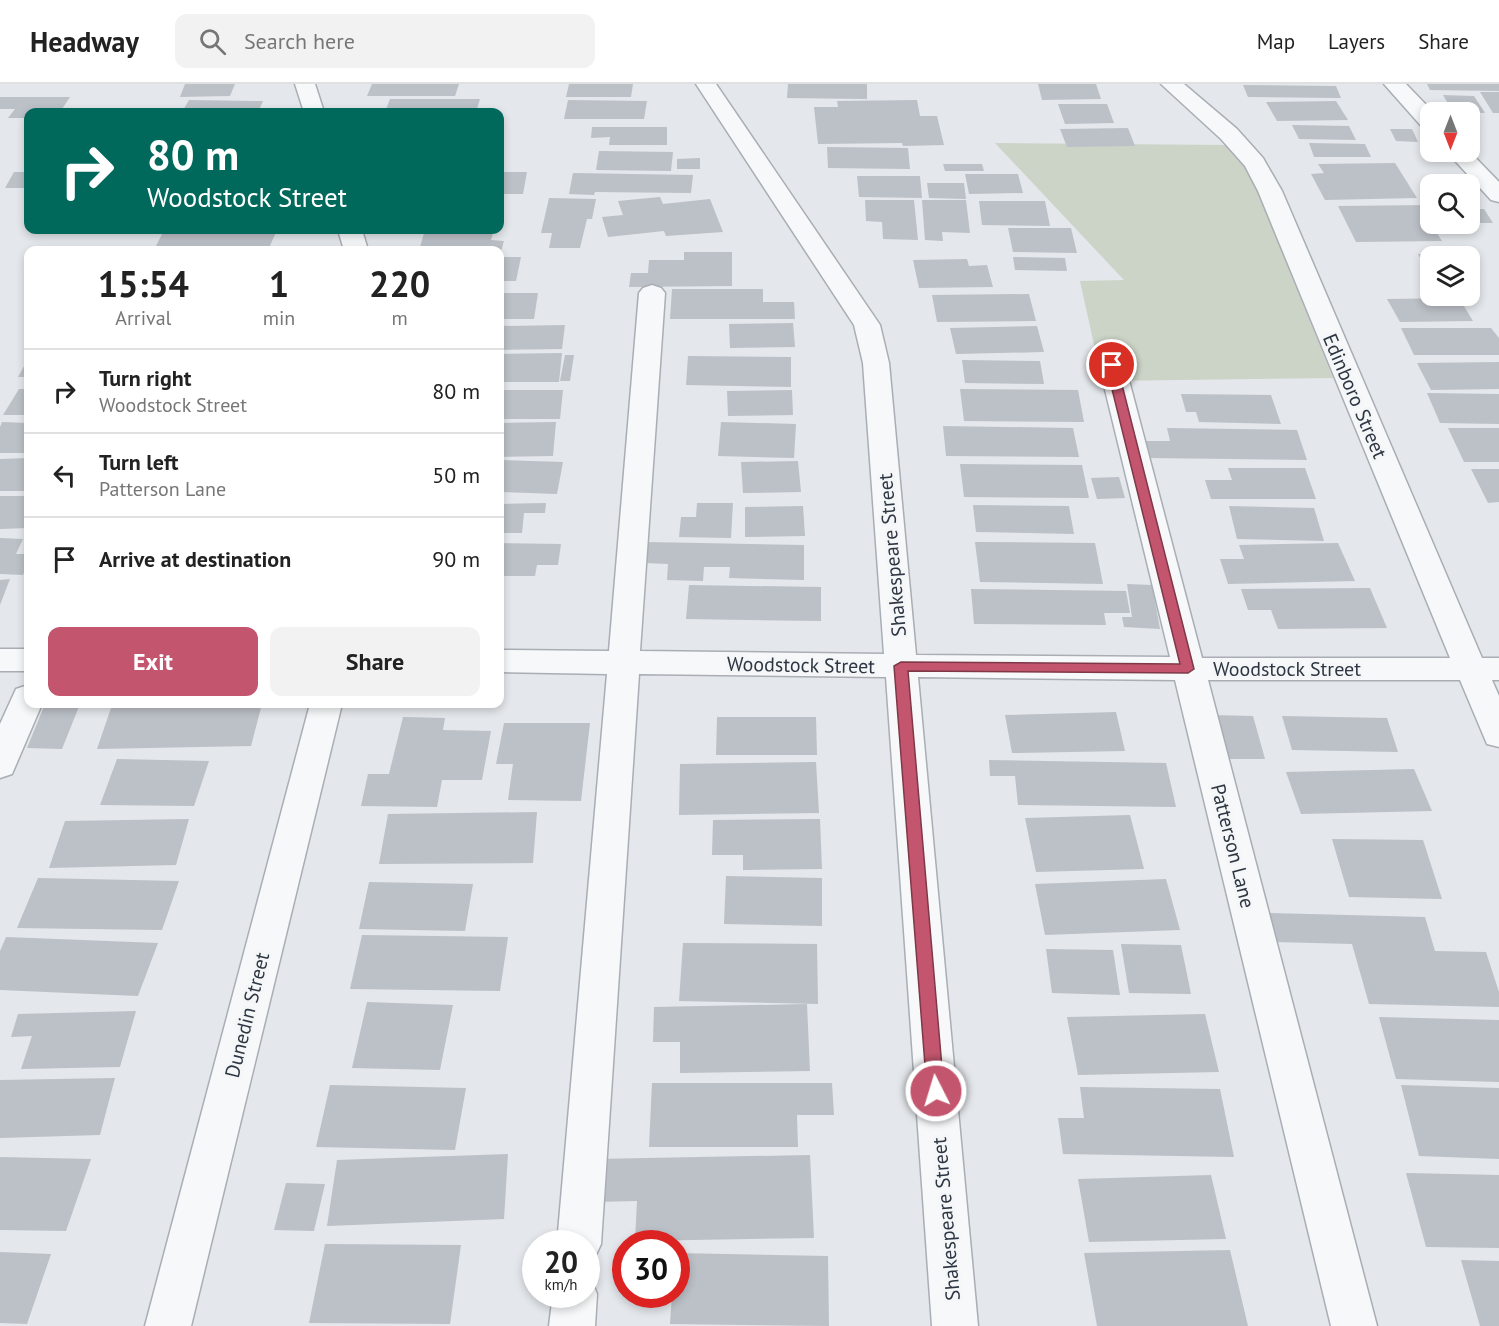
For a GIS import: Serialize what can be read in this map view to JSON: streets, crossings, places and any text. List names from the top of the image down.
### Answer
{
  "streets": {
    "street": [
      "Edinboro Street",
      "Shakespeare Street",
      "Woodstock Street",
      "Patterson Lane",
      "Dunedin Street"
    ]
  },
  "crossings": [
    ["Edinboro Street", "Woodstock Street"],
    ["Shakespeare Street", "Woodstock Street"],
    ["Woodstock Street", "Patterson Lane"]
  ],
  "north": "bottom",
  "page": {
    "header": "Headway",
    "search": "Search here",
    "nav": ["Map", "Layers", "Share"],
    "turn": ["80 m", "Woodstock Street"],
    "eta": [
      "15:54",
      "Arrival",
      "1",
      "min",
      "220",
      "m"
    ],
    "list": [
      {
        "name": "Turn right",
        "note": "Woodstock Street",
        "value": "80 m"
      },
      {
        "name": "Turn left",
        "note": "Patterson Lane",
        "value": "50 m"
      },
      {
        "name": "Arrive at destination",
        "value": "90 m"
      }
    ],
    "buttons": ["Exit", "Share"],
    "speed": "20 km/h",
    "limit": "30"
  }
}
